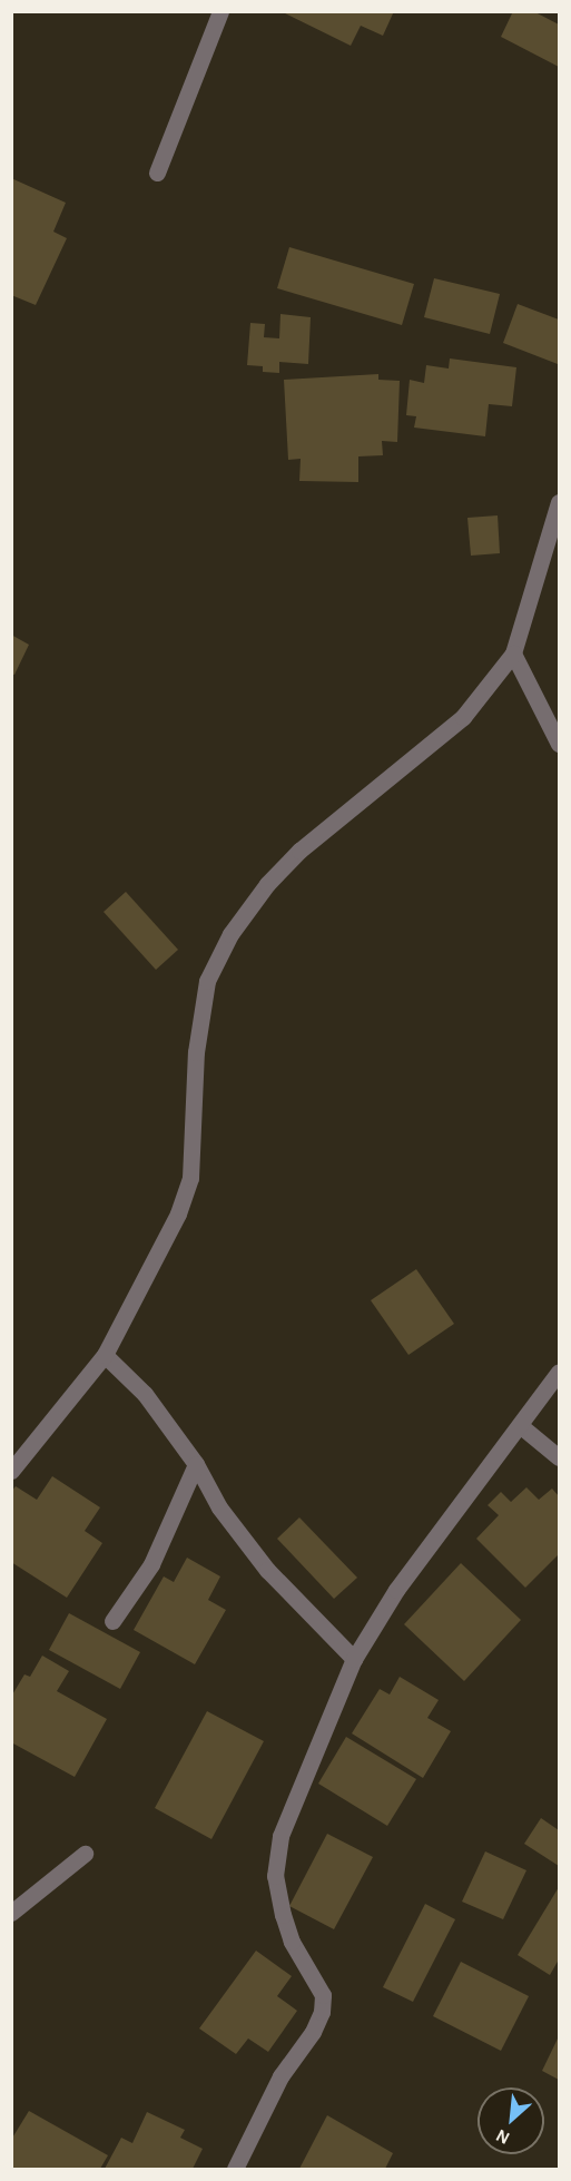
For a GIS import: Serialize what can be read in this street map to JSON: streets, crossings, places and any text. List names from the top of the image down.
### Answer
{
  "north": "bottom left"
}
